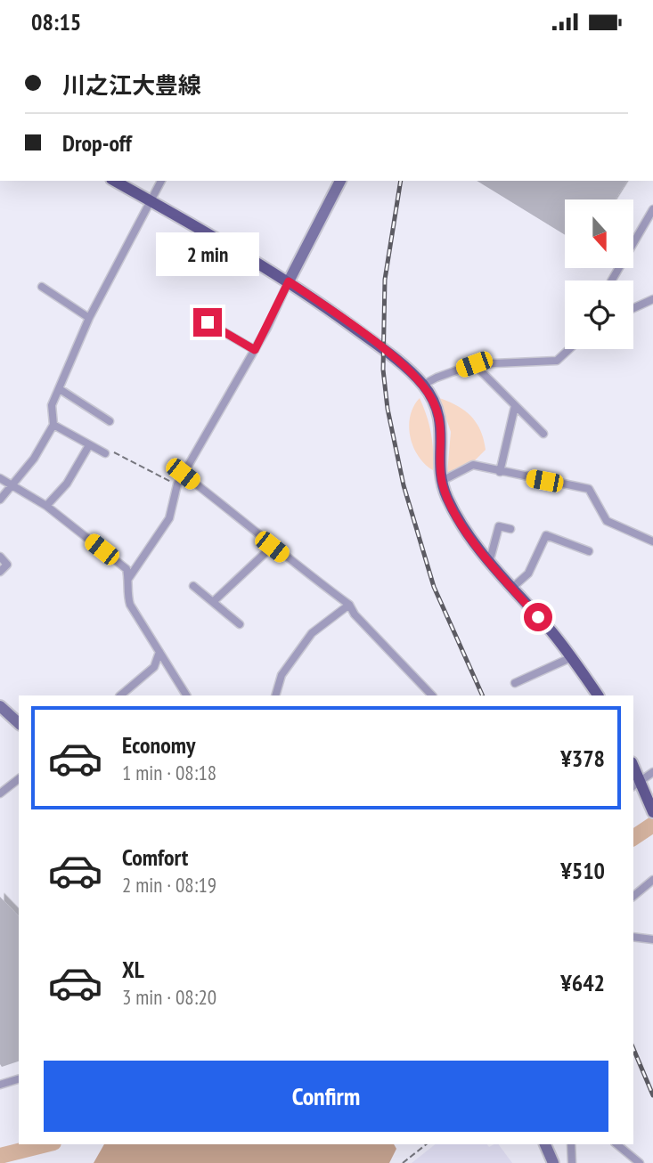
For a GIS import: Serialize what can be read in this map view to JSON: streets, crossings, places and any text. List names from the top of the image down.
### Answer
{
  "north": "bottom",
  "page": {
    "status": "08:15",
    "banner": ["川之江大豊線", "Drop-off"],
    "bubble": "2 min",
    "list": [
      {
        "name": "Economy",
        "note": "1 min · 08:18",
        "value": "¥378"
      },
      {
        "name": "Comfort",
        "note": "2 min · 08:19",
        "value": "¥510"
      },
      {
        "name": "XL",
        "note": "3 min · 08:20",
        "value": "¥642"
      }
    ],
    "buttons": "Confirm"
  }
}
